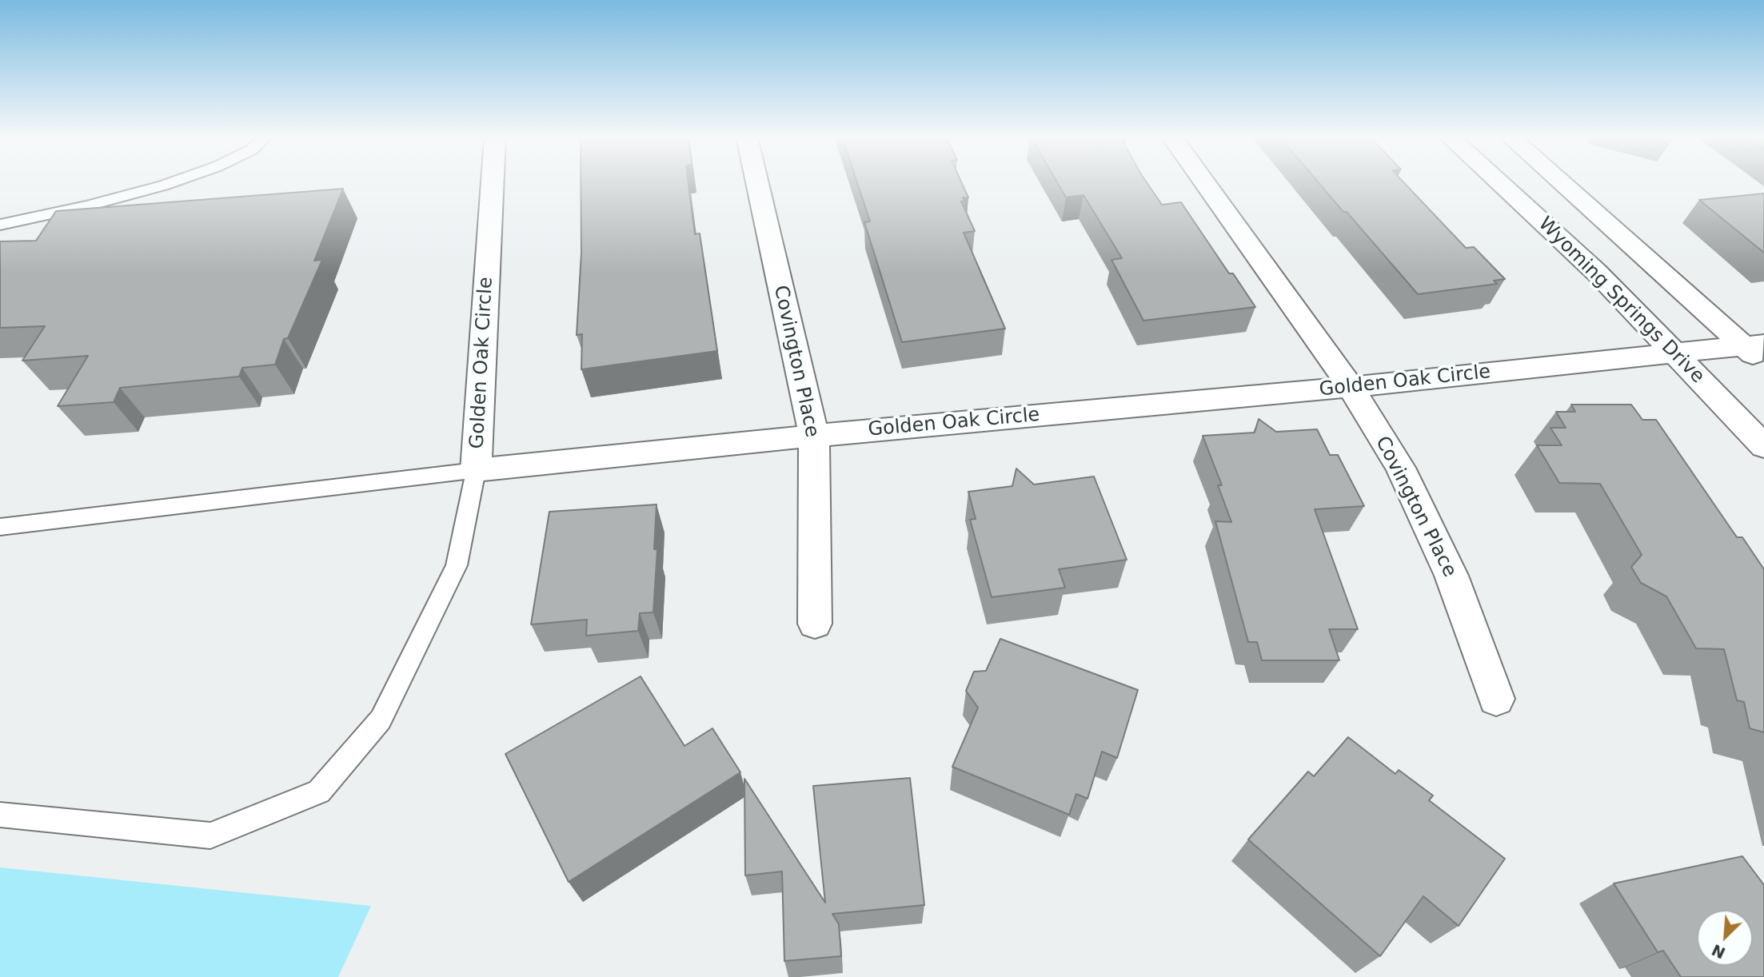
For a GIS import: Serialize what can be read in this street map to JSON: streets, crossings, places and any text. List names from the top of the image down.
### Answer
{
  "streets": {
    "street": ["Wyoming Springs Drive", "Covington Place", "Golden Oak Circle"]
  },
  "crossings": [
    ["Wyoming Springs Drive", "Golden Oak Circle"],
    ["Covington Place", "Golden Oak Circle"]
  ],
  "north": "bottom left"
}
